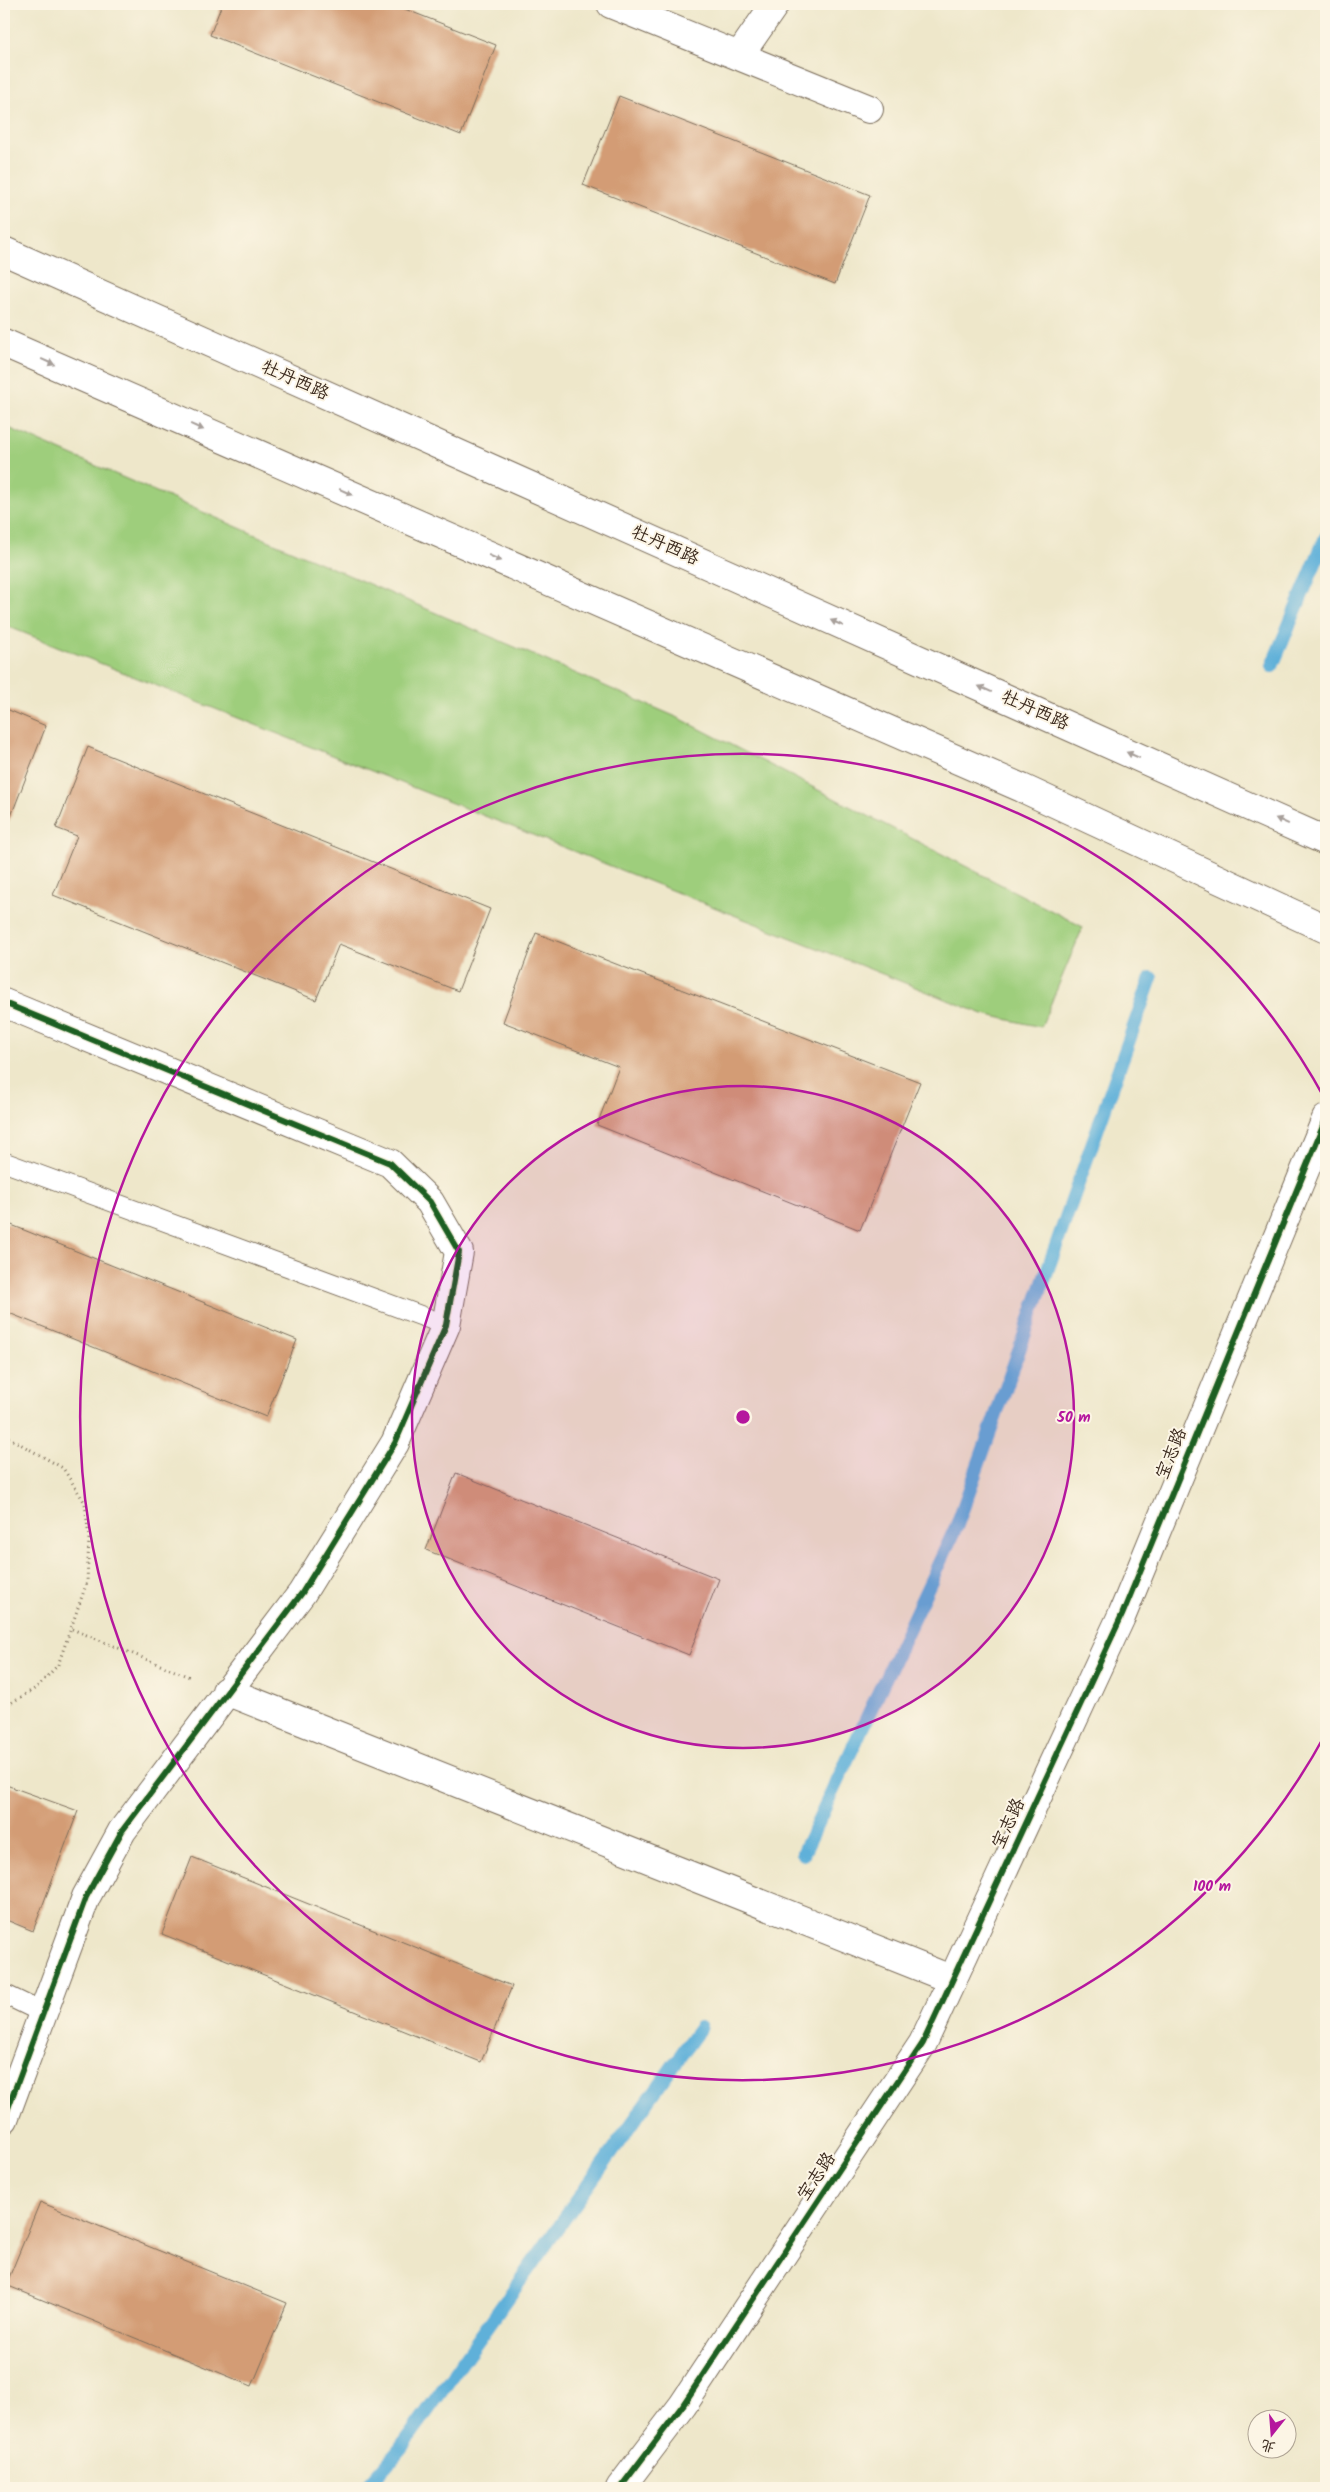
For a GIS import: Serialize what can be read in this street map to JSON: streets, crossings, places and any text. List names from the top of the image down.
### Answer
{
  "streets": {
    "street": ["牡丹西路", "宝志路"]
  },
  "north": "bottom",
  "rings": ["50 m", "100 m"]
}
